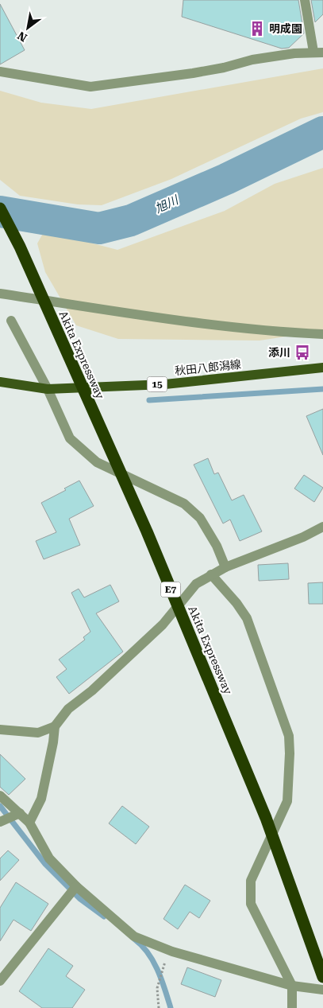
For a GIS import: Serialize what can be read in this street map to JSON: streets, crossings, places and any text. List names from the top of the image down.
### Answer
{
  "streets": {
    "highway": ["Akita Expressway", "E7"],
    "main road": ["秋田八郎潟線", "15"]
  },
  "water": ["旭川"],
  "places": {
    "building": ["明成園"],
    "bus stop": ["添川"]
  },
  "north": "bottom left"
}
